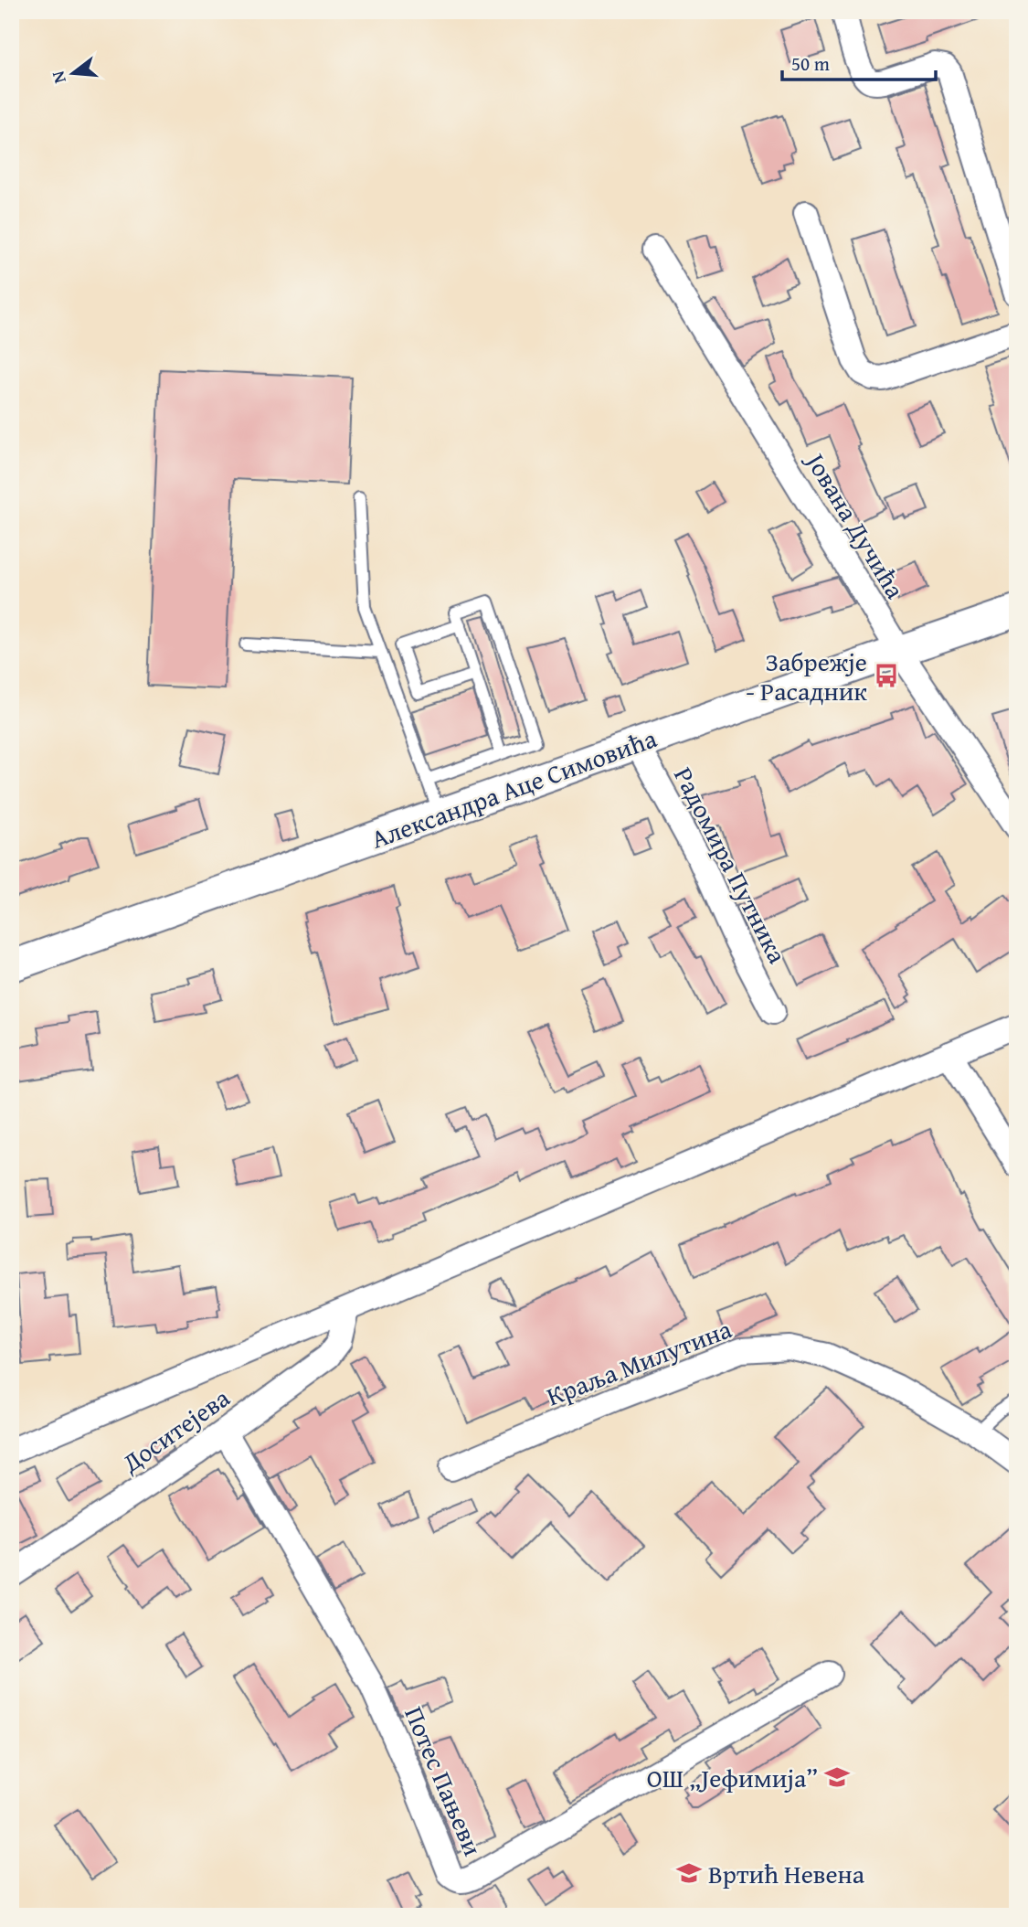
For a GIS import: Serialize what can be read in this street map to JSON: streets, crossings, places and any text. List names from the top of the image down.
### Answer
{
  "streets": {
    "street": [
      "Јована Дучића",
      "Александра Аце Симовића",
      "Радомира Путника",
      "Краља Милутина",
      "Доситејева",
      "Потес Пањеви"
    ]
  },
  "crossings": [
    ["Јована Дучића", "Александра Аце Симовића"],
    ["Александра Аце Симовића", "Радомира Путника"],
    ["Доситејева", "Потес Пањеви"]
  ],
  "places": {
    "bus stop": ["Забрежје - Расадник"],
    "school or university": ["ОШ „Јефимија”", "Вртић Невена"]
  },
  "scale_bar": "50 m",
  "north": "left"
}
